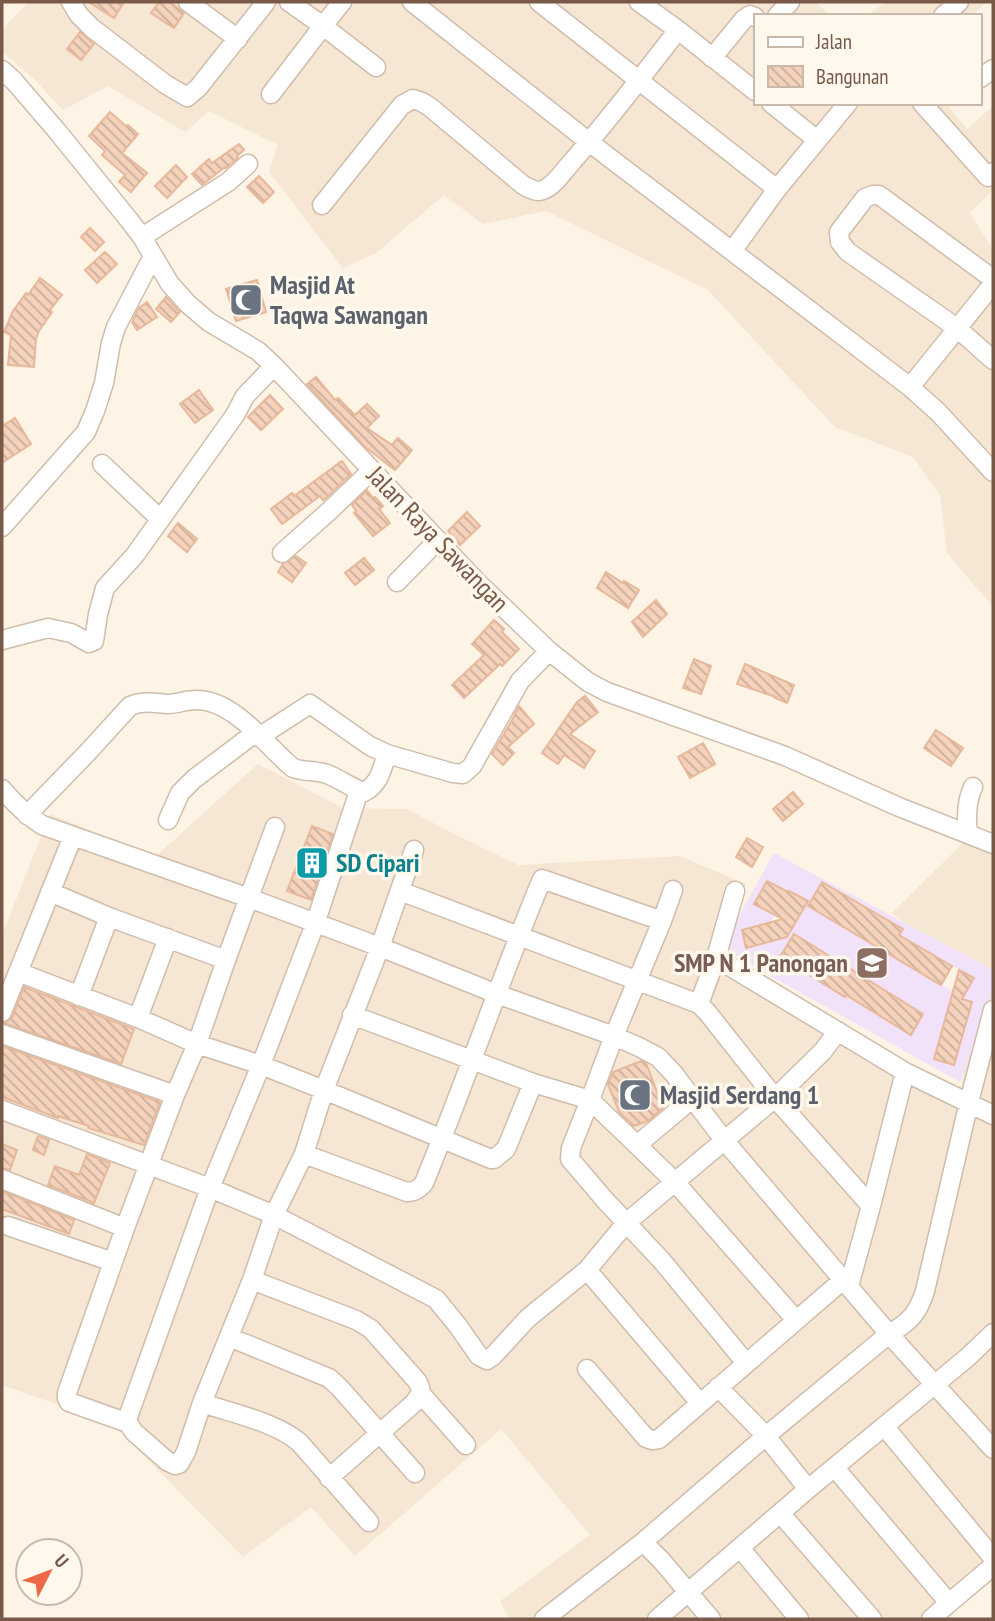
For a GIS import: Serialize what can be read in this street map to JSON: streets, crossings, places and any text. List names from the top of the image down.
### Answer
{
  "streets": {
    "street": ["Jalan Raya Sawangan"]
  },
  "places": {
    "mosque": ["Masjid At Taqwa Sawangan", "Masjid Serdang 1"],
    "building": ["SD Cipari"],
    "school or university": ["SMP N 1 Panongan"]
  },
  "legend": ["Jalan", "Bangunan"],
  "north": "top right"
}
